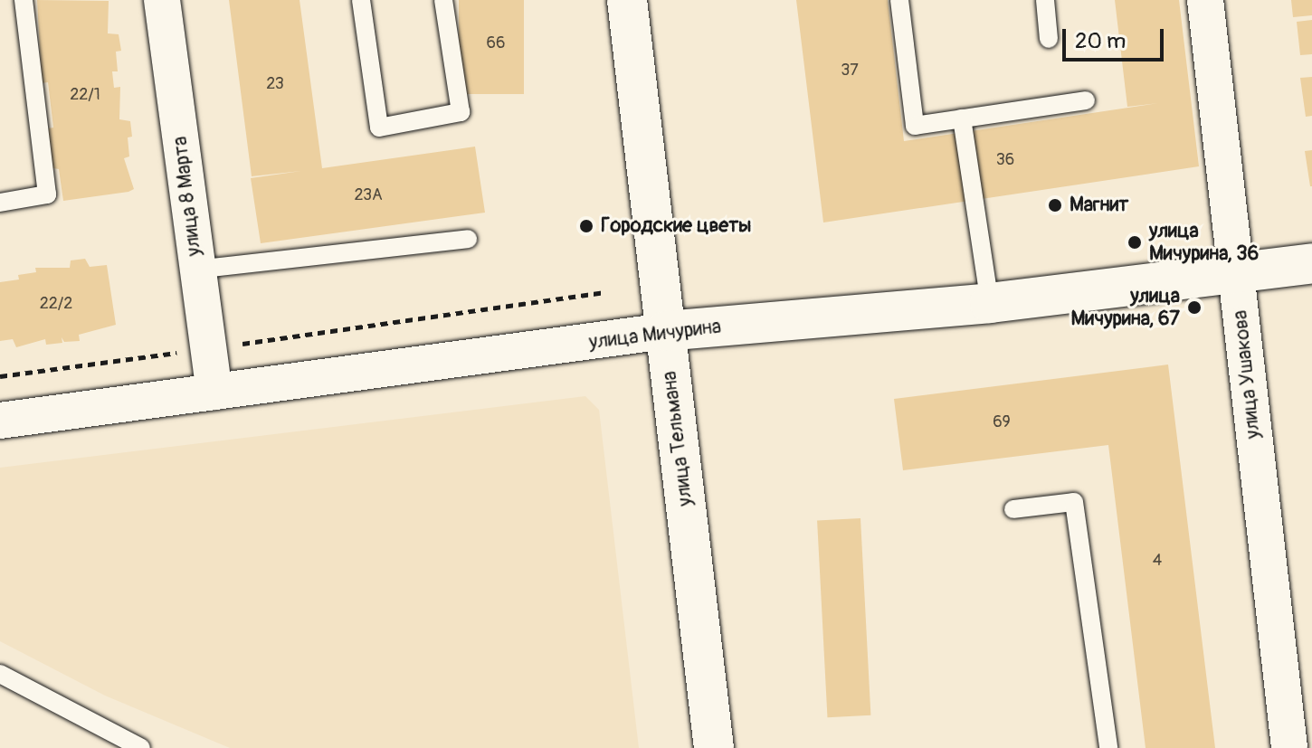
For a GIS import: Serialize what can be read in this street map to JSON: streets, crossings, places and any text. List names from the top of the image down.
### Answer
{
  "streets": {
    "street": [
      "улица 8 Марта",
      "улица Мичурина",
      "улица Ушакова",
      "улица Тельмана"
    ]
  },
  "crossings": [
    ["улица 8 Марта", "улица Мичурина"],
    ["улица Мичурина", "улица Ушакова"],
    ["улица Мичурина", "улица Тельмана"]
  ],
  "places": [
    "Магнит",
    "Городские цветы",
    "улица Мичурина, 36",
    "улица Мичурина, 67"
  ],
  "house_numbers": [
    "66",
    "37",
    "23",
    "22/1",
    "36",
    "23А",
    "22/2",
    "69",
    "4"
  ],
  "scale_bar": "20 m"
}
